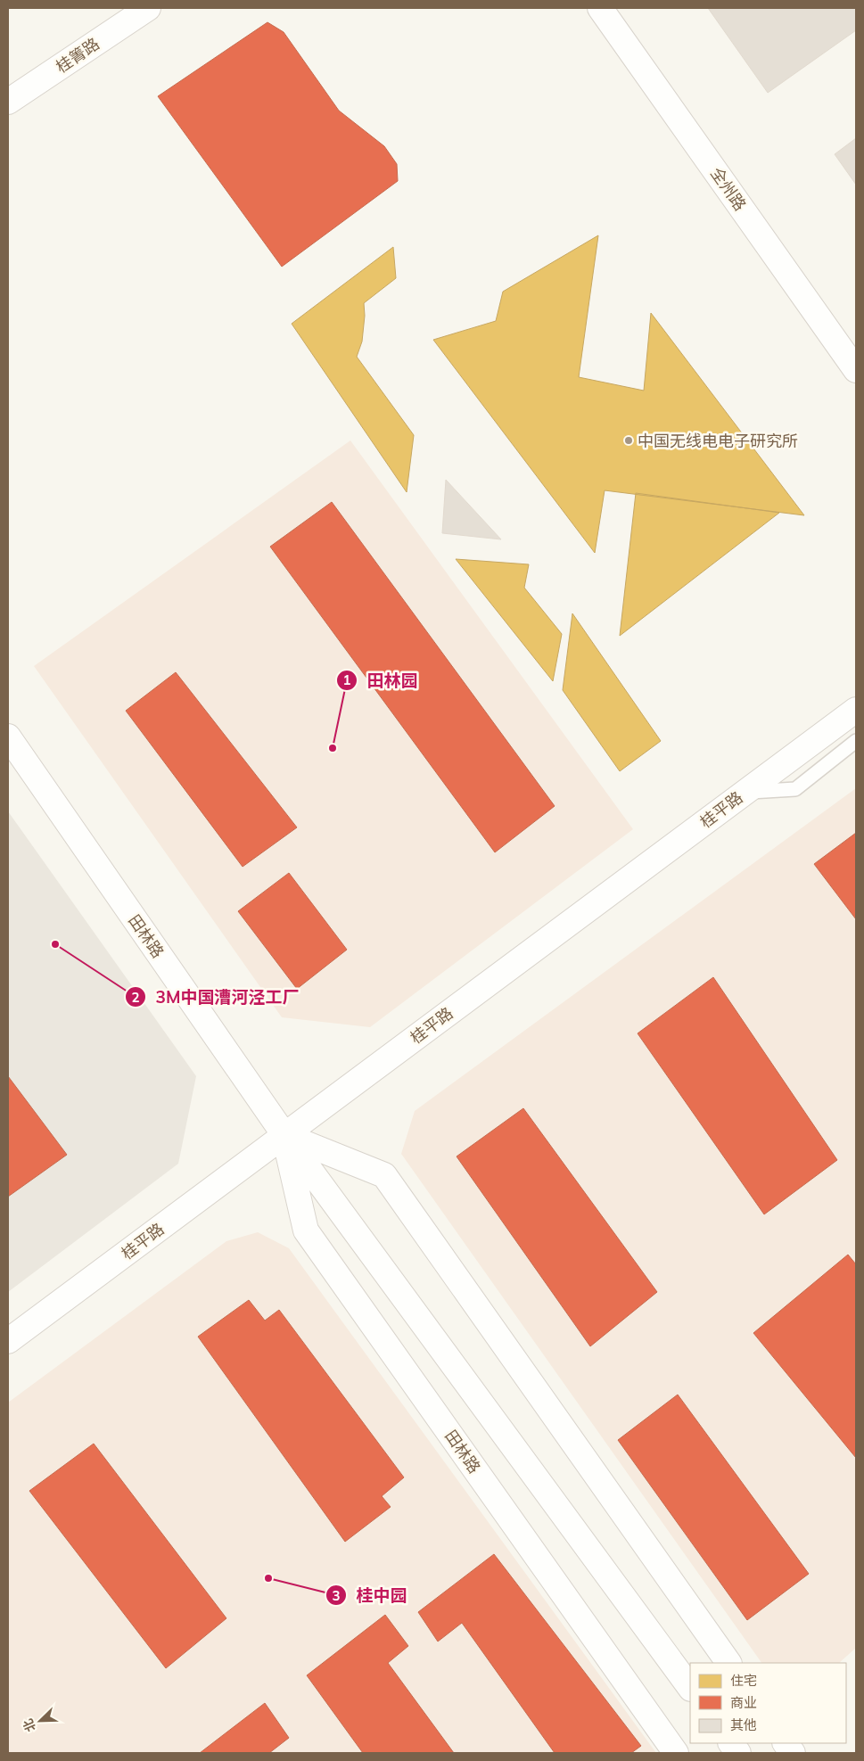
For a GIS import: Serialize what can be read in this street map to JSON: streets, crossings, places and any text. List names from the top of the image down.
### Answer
{
  "streets": {
    "street": [
      "桂箐路",
      "全州路",
      "桂平路",
      "田林路"
    ]
  },
  "crossings": [
    ["桂平路", "田林路"]
  ],
  "places": [
    "中国无线电电子研究所",
    "田林园",
    "3M中国漕河泾工厂",
    "桂中园"
  ],
  "legend": ["住宅", "商业", "其他"],
  "north": "bottom left"
}
